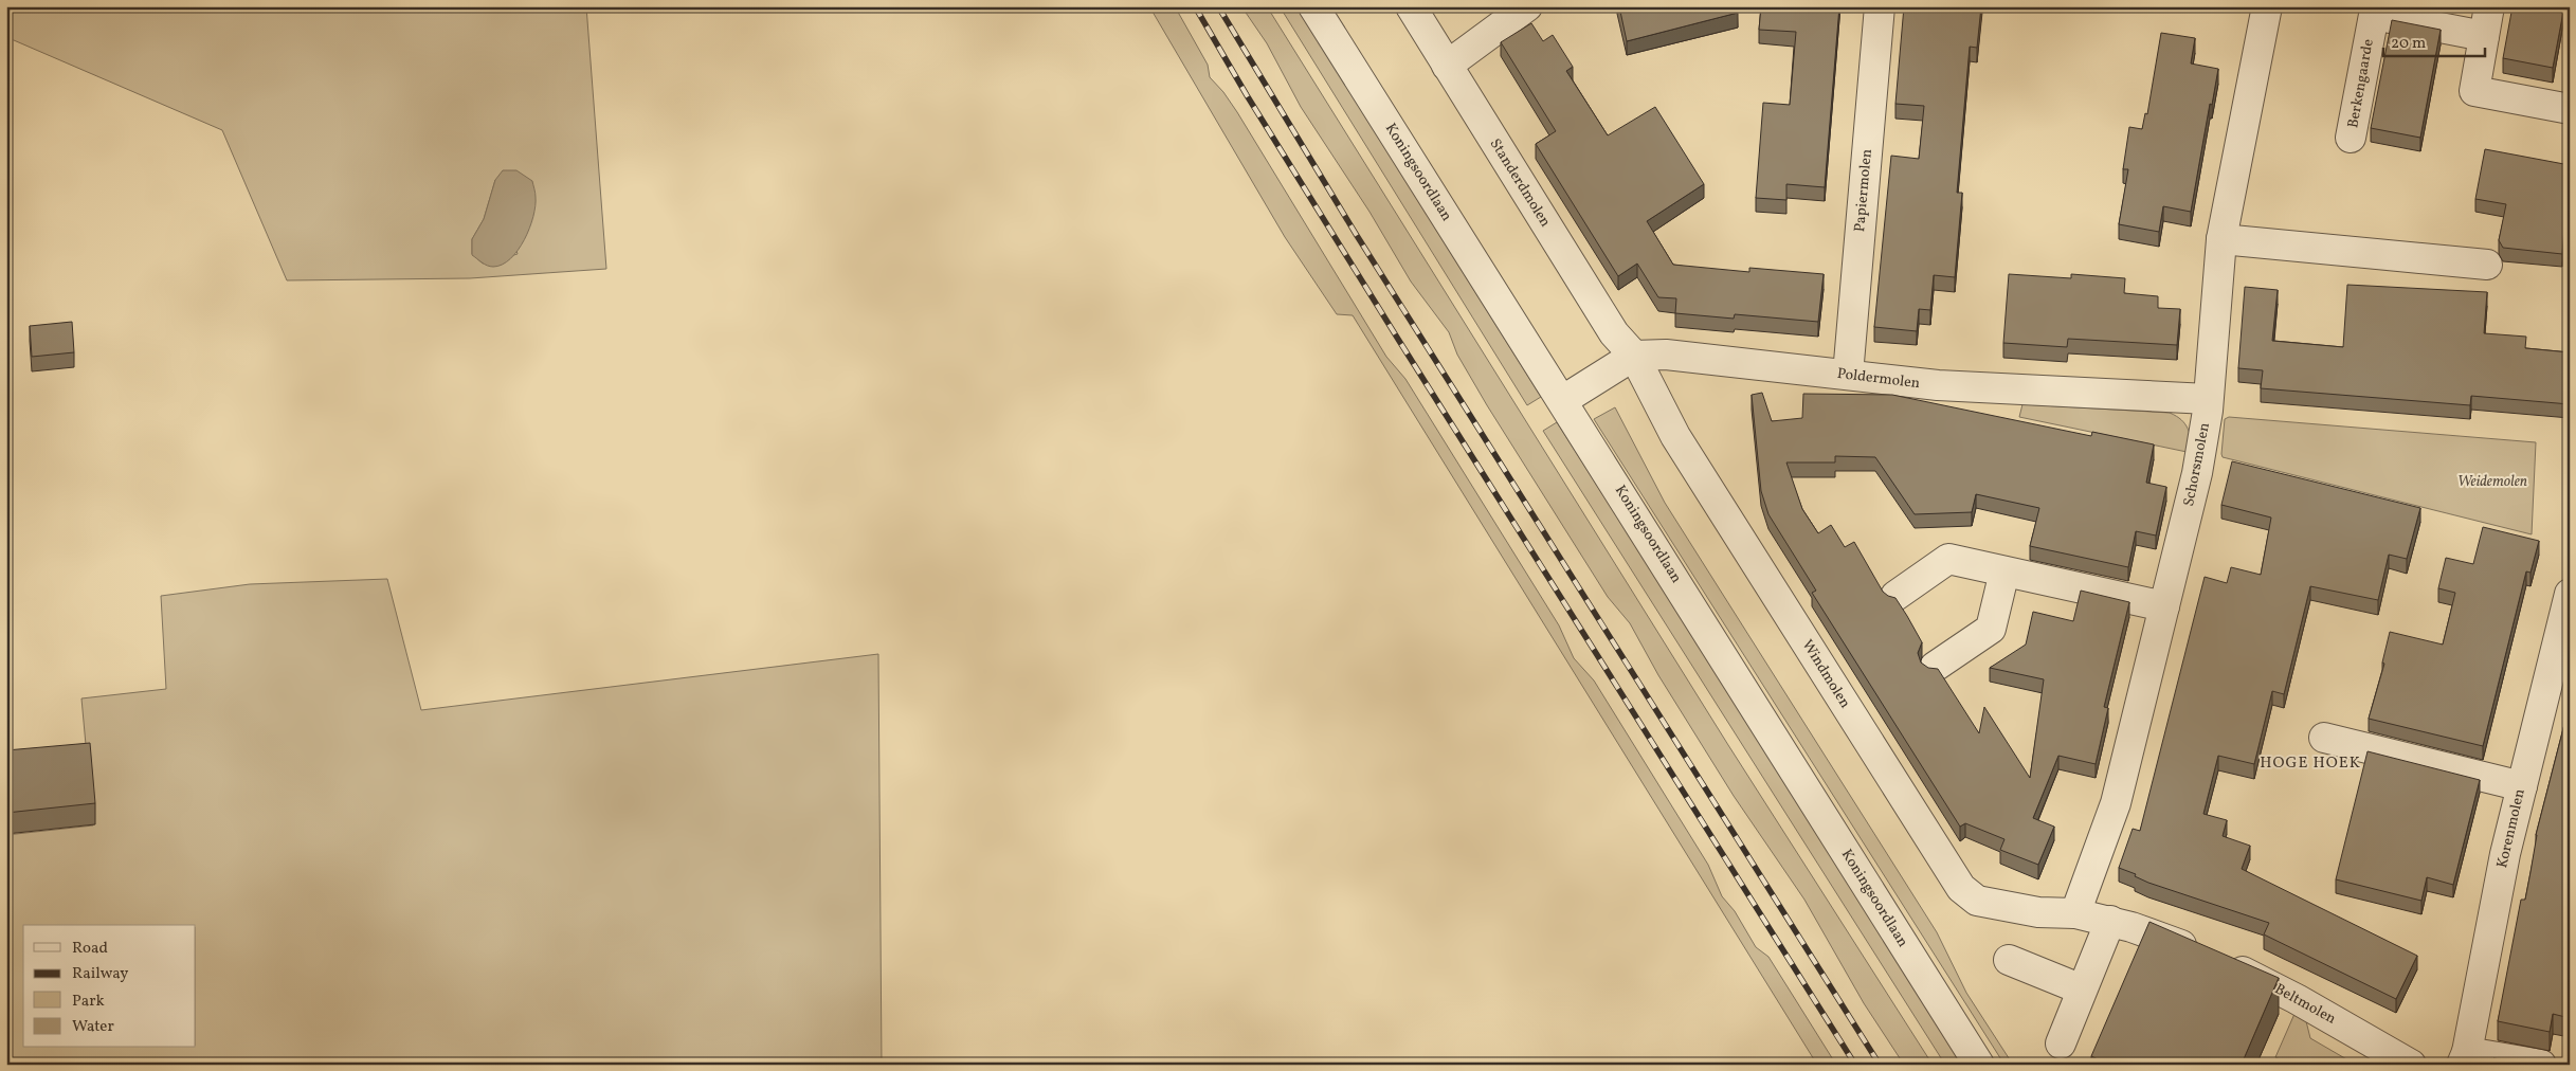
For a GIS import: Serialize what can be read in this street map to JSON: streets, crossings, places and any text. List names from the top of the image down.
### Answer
{
  "streets": {
    "street": [
      "Berkengaarde",
      "Koningsoordlaan",
      "Standerdmolen",
      "Papiermolen",
      "Poldermolen",
      "Schorsmolen",
      "Windmolen",
      "Korenmolen",
      "Beltmolen"
    ]
  },
  "crossings": [
    ["Standerdmolen", "Poldermolen"],
    ["Standerdmolen", "Windmolen"],
    ["Papiermolen", "Poldermolen"],
    ["Poldermolen", "Schorsmolen"],
    ["Poldermolen", "Windmolen"],
    ["Schorsmolen", "Windmolen"],
    ["Schorsmolen", "Beltmolen"],
    ["Windmolen", "Beltmolen"]
  ],
  "districts": ["HOGE HOEK"],
  "parks": ["Weidemolen"],
  "legend": [
    "Road",
    "Railway",
    "Park",
    "Water"
  ],
  "scale_bar": "20 m"
}
